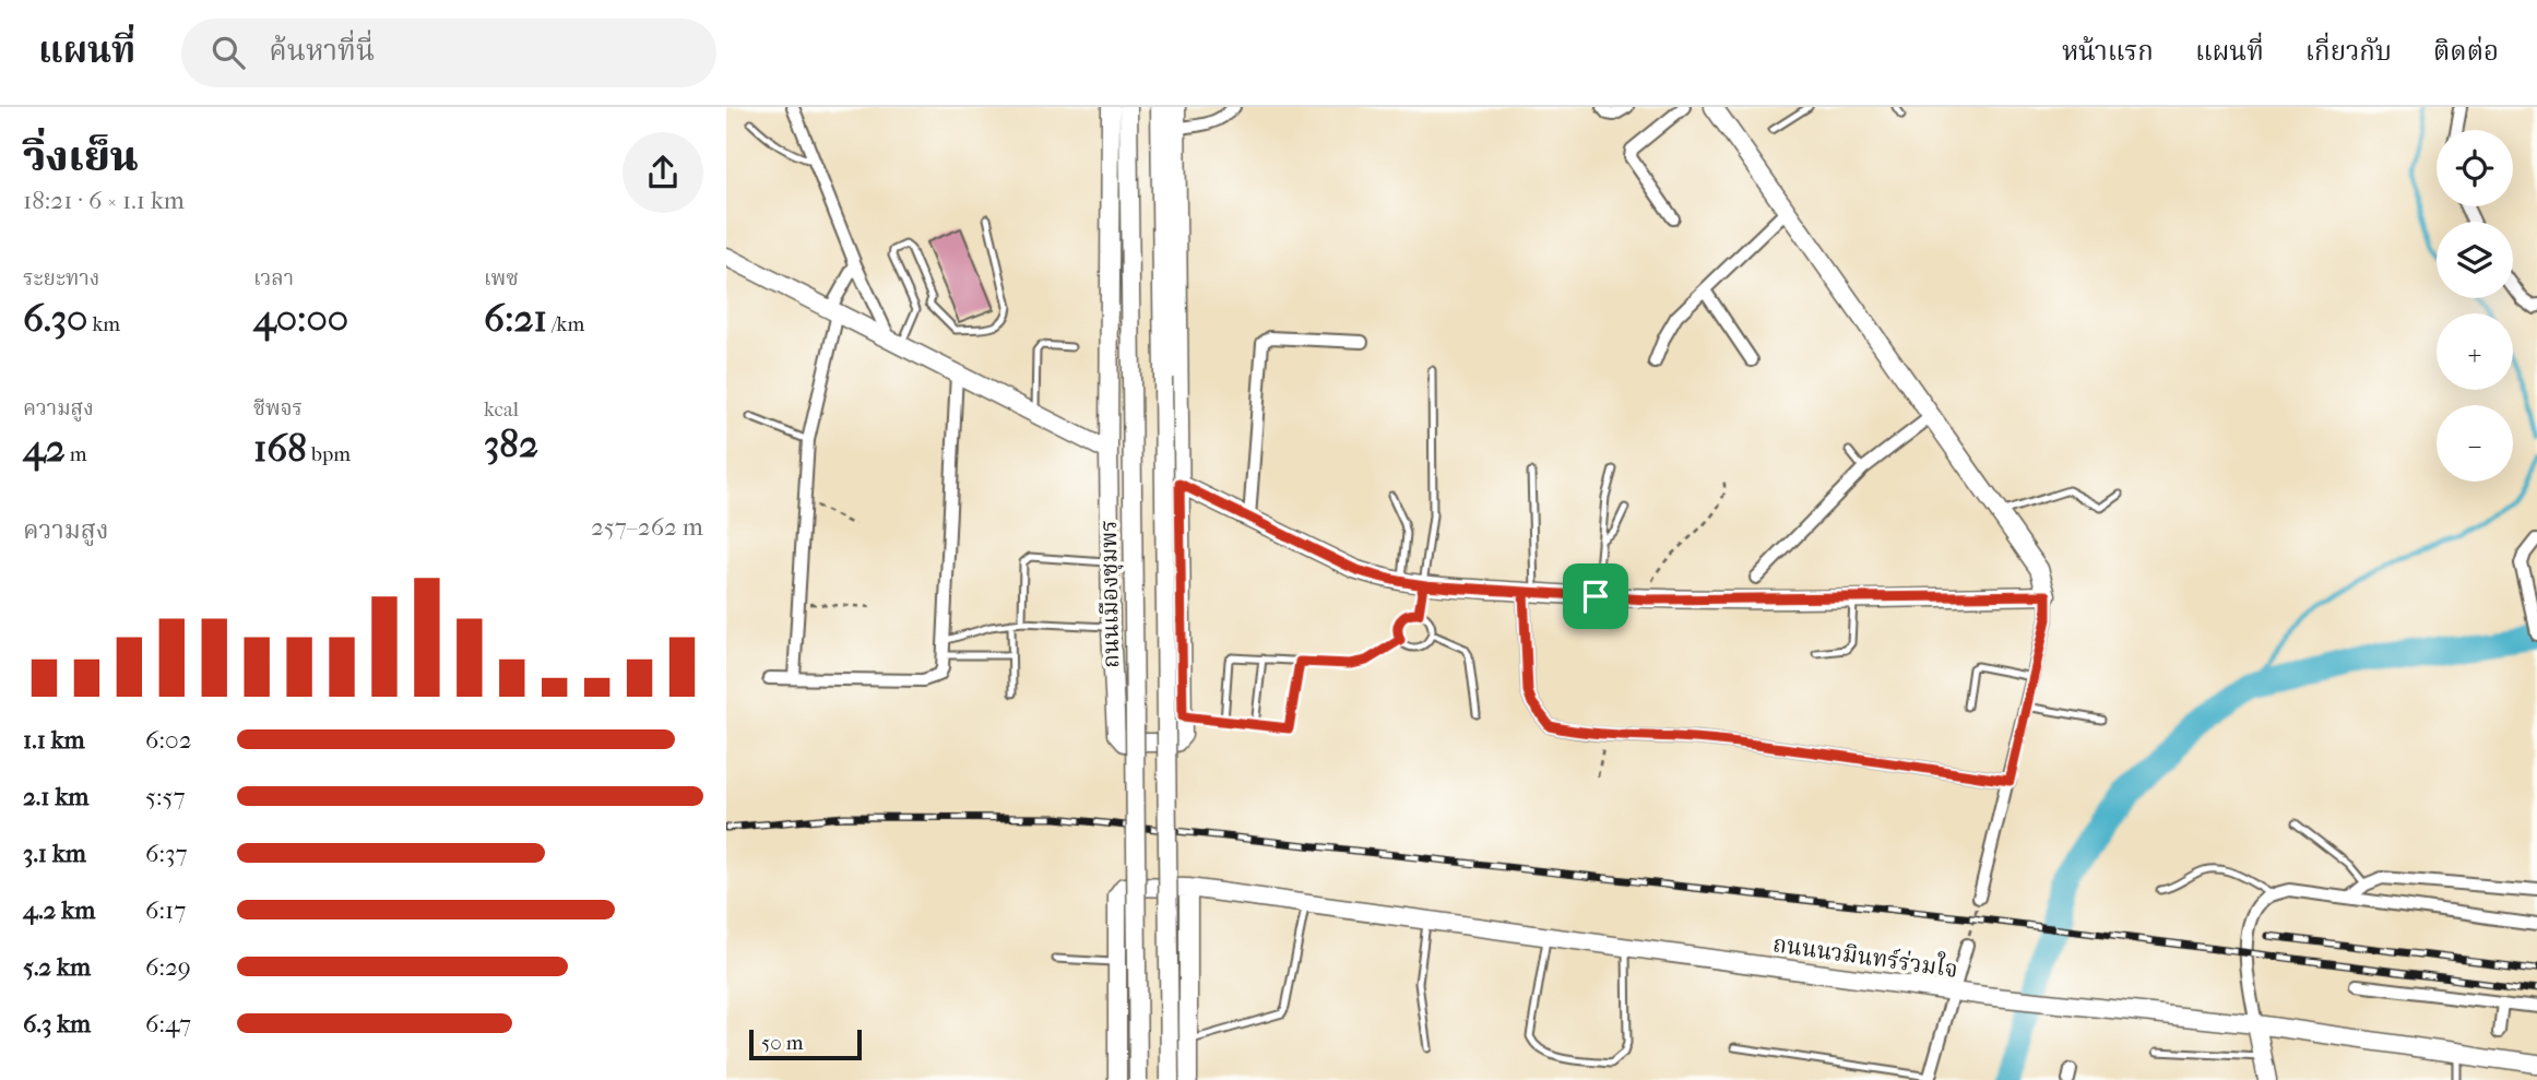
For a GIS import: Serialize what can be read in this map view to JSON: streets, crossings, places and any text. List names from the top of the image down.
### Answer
{
  "streets": {
    "street": ["ถนนเมืองชุมพร", "ถนนนวมินทร์ร่วมใจ"]
  },
  "scale_bar": "50 m",
  "page": {
    "header": "แผนที่",
    "search": "ค้นหาที่นี่",
    "nav": [
      "หน้าแรก",
      "แผนที่",
      "เกี่ยวกับ",
      "ติดต่อ"
    ],
    "heading": ["วิ่งเย็น", "18:21 · 6 × 1.1 km"],
    "map_buttons": ["+", "−"],
    "stats": [
      ["ระยะทาง", "6.30 km"],
      ["เวลา", "40:00"],
      ["เพซ", "6:21 /km"],
      ["ความสูง", "42 m"],
      ["ชีพจร", "168 bpm"],
      ["kcal", "382"]
    ],
    "chart": ["ความสูง", "257–262 m"],
    "list": [
      {
        "name": "1.1 km",
        "note": "6:02"
      },
      {
        "name": "2.1 km",
        "note": "5:57"
      },
      {
        "name": "3.1 km",
        "note": "6:37"
      },
      {
        "name": "4.2 km",
        "note": "6:17"
      },
      {
        "name": "5.2 km",
        "note": "6:29"
      },
      {
        "name": "6.3 km",
        "note": "6:47"
      }
    ],
    "scale": "50 m"
  }
}
